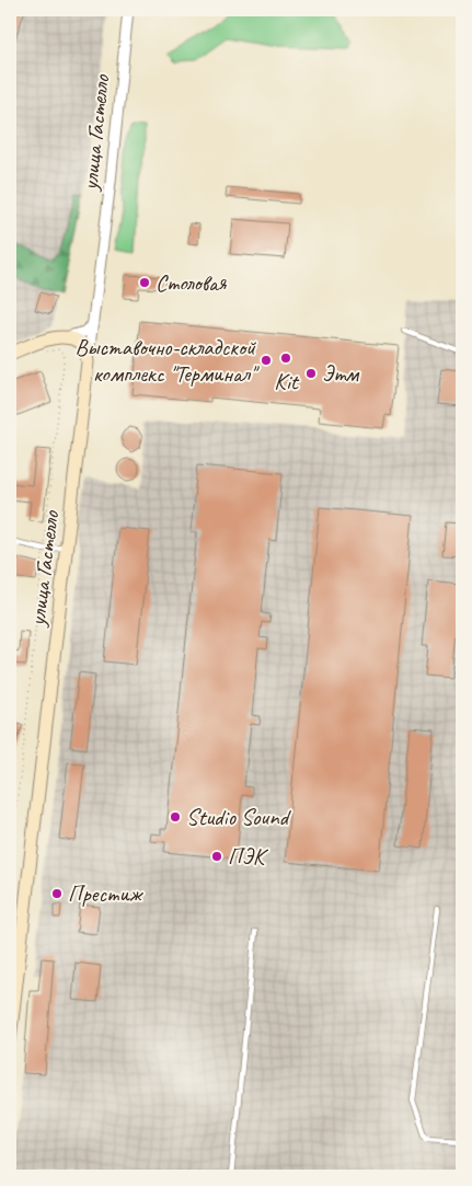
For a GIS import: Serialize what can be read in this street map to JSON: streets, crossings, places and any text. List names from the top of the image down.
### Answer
{
  "streets": {
    "main road": ["улица Гастелло"]
  },
  "places": [
    "Столовая",
    "Kit",
    "Выставочно-складской комплекс \"Терминал\"",
    "Этм",
    "Studio Sound",
    "ПЭК",
    "Престиж"
  ]
}
